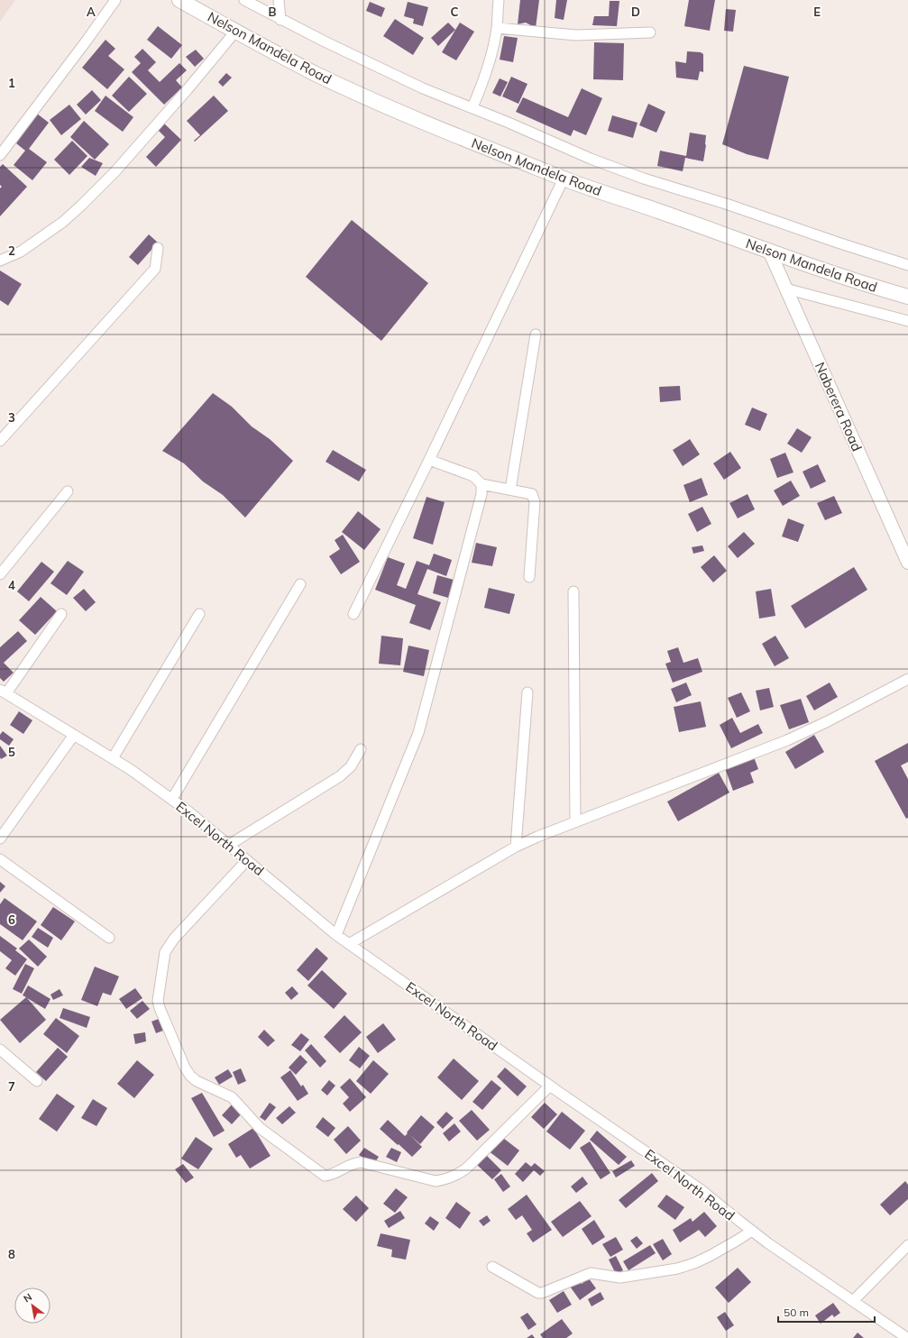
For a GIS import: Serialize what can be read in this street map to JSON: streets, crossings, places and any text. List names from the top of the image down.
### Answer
{
  "streets": {
    "main road": ["Nelson Mandela Road"],
    "street": ["Naberera Road", "Excel North Road"]
  },
  "crossings": [
    ["Nelson Mandela Road", "Naberera Road"]
  ],
  "scale_bar": "50 m",
  "north": "top left",
  "grid": {
    "columns": [
      "A",
      "B",
      "C",
      "D",
      "E"
    ],
    "rows": [
      "1",
      "2",
      "3",
      "4",
      "5",
      "6",
      "7",
      "8"
    ]
  }
}
